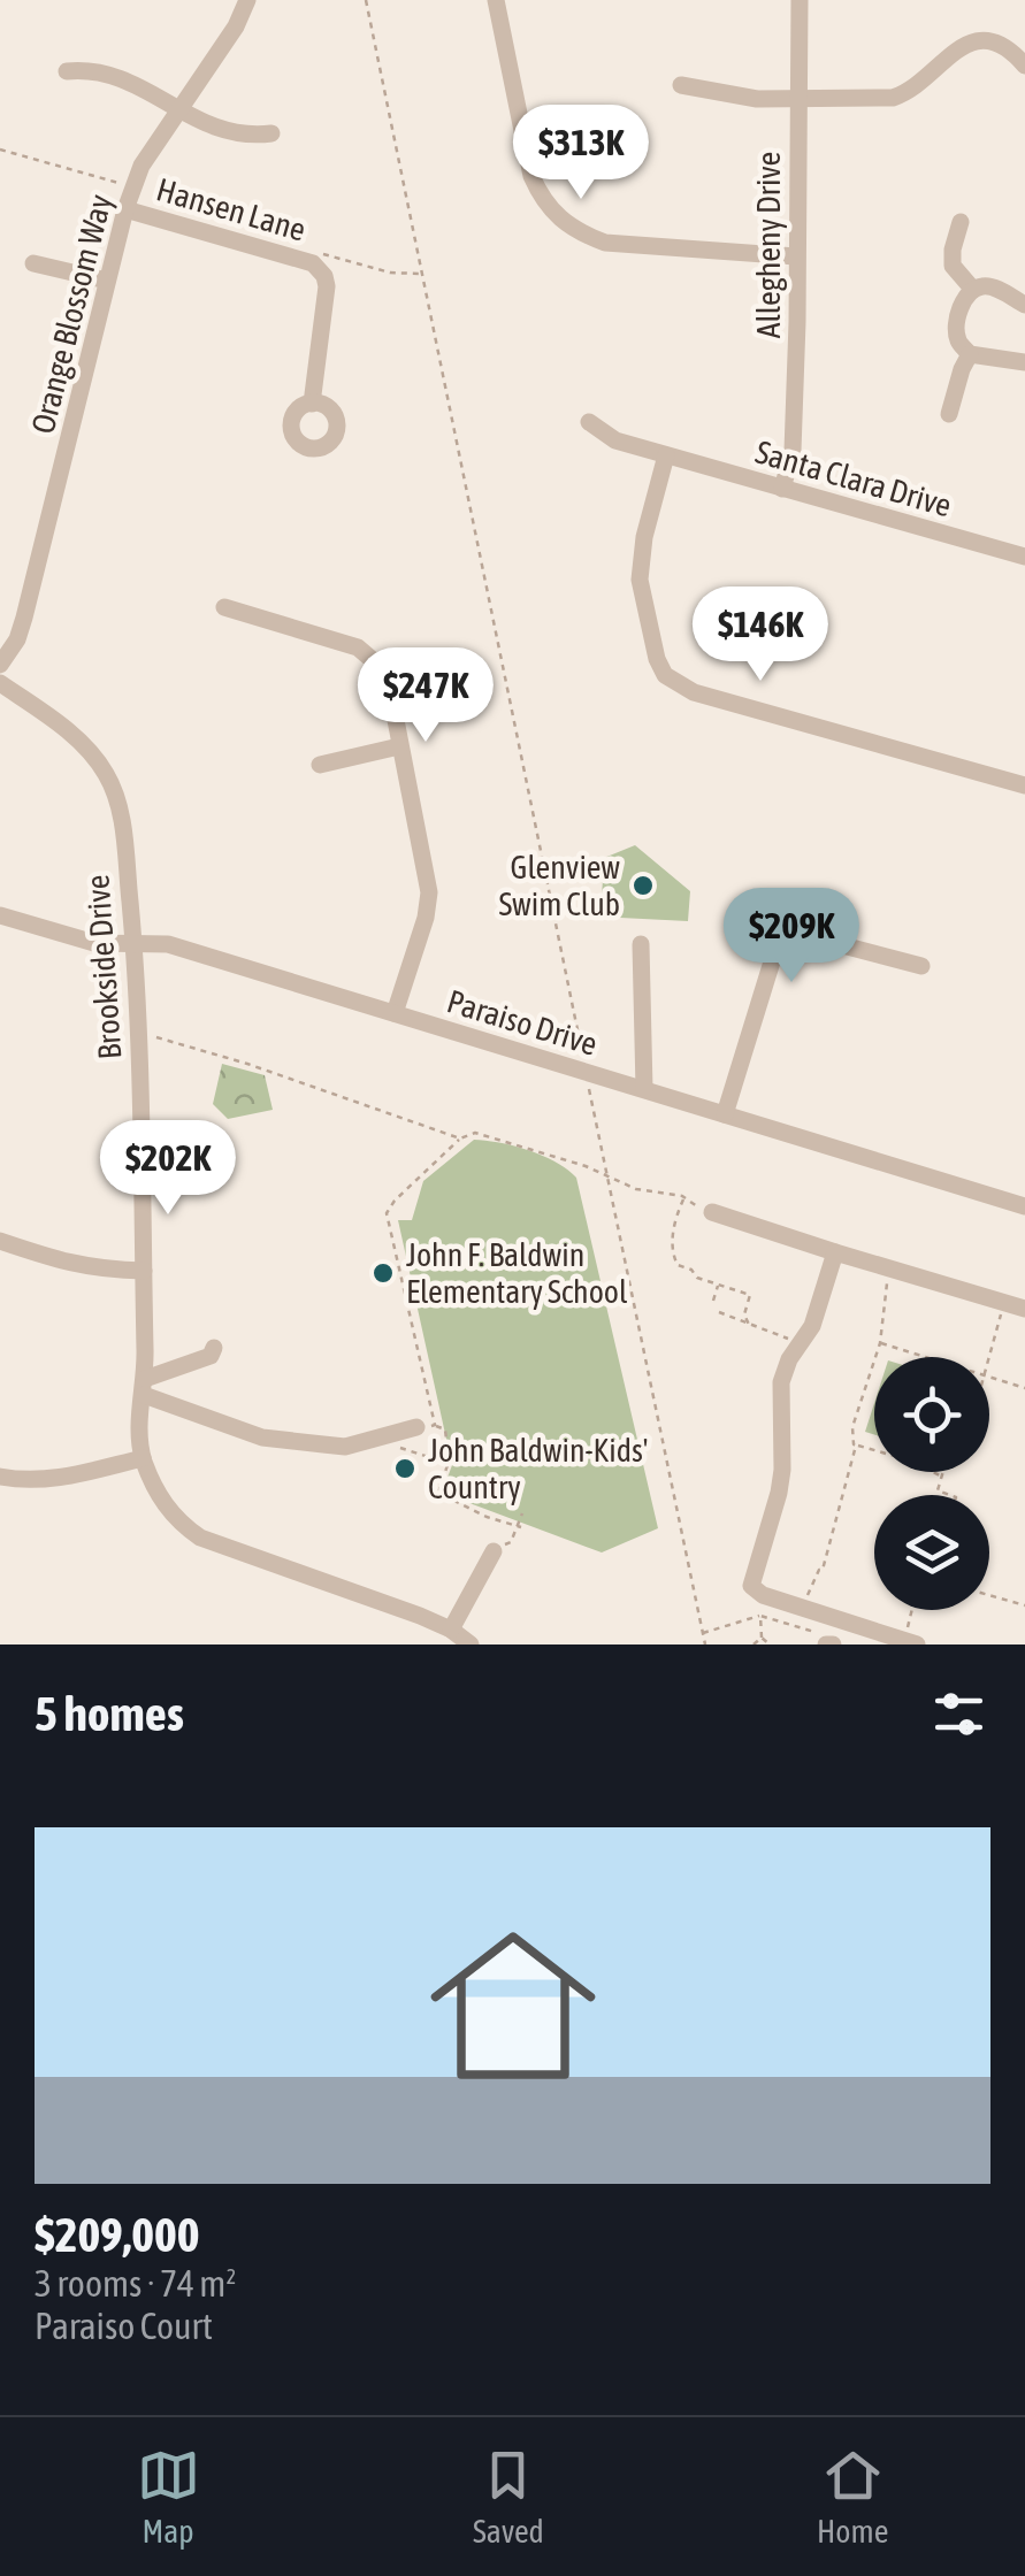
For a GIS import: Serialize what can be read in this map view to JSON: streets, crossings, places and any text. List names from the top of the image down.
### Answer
{
  "streets": {
    "street": [
      "Hansen Lane",
      "Allegheny Drive",
      "Orange Blossom Way",
      "Santa Clara Drive",
      "Brookside Drive",
      "Paraiso Drive"
    ]
  },
  "crossings": [
    ["Hansen Lane", "Orange Blossom Way"],
    ["Allegheny Drive", "Santa Clara Drive"],
    ["Brookside Drive", "Paraiso Drive"]
  ],
  "places": ["Glenview Swim Club", "John F. Baldwin Elementary School", "John Baldwin-Kids' Country"],
  "page": {
    "price": [
      "$313K",
      "$146K",
      "$247K",
      "$209K",
      "$202K"
    ],
    "heading": "5 homes",
    "list": [
      {
        "name": "$209,000",
        "note": "3 rooms · 74 m² · Paraiso Court"
      }
    ],
    "tabs": ["Map", "Saved", "Home"]
  }
}
